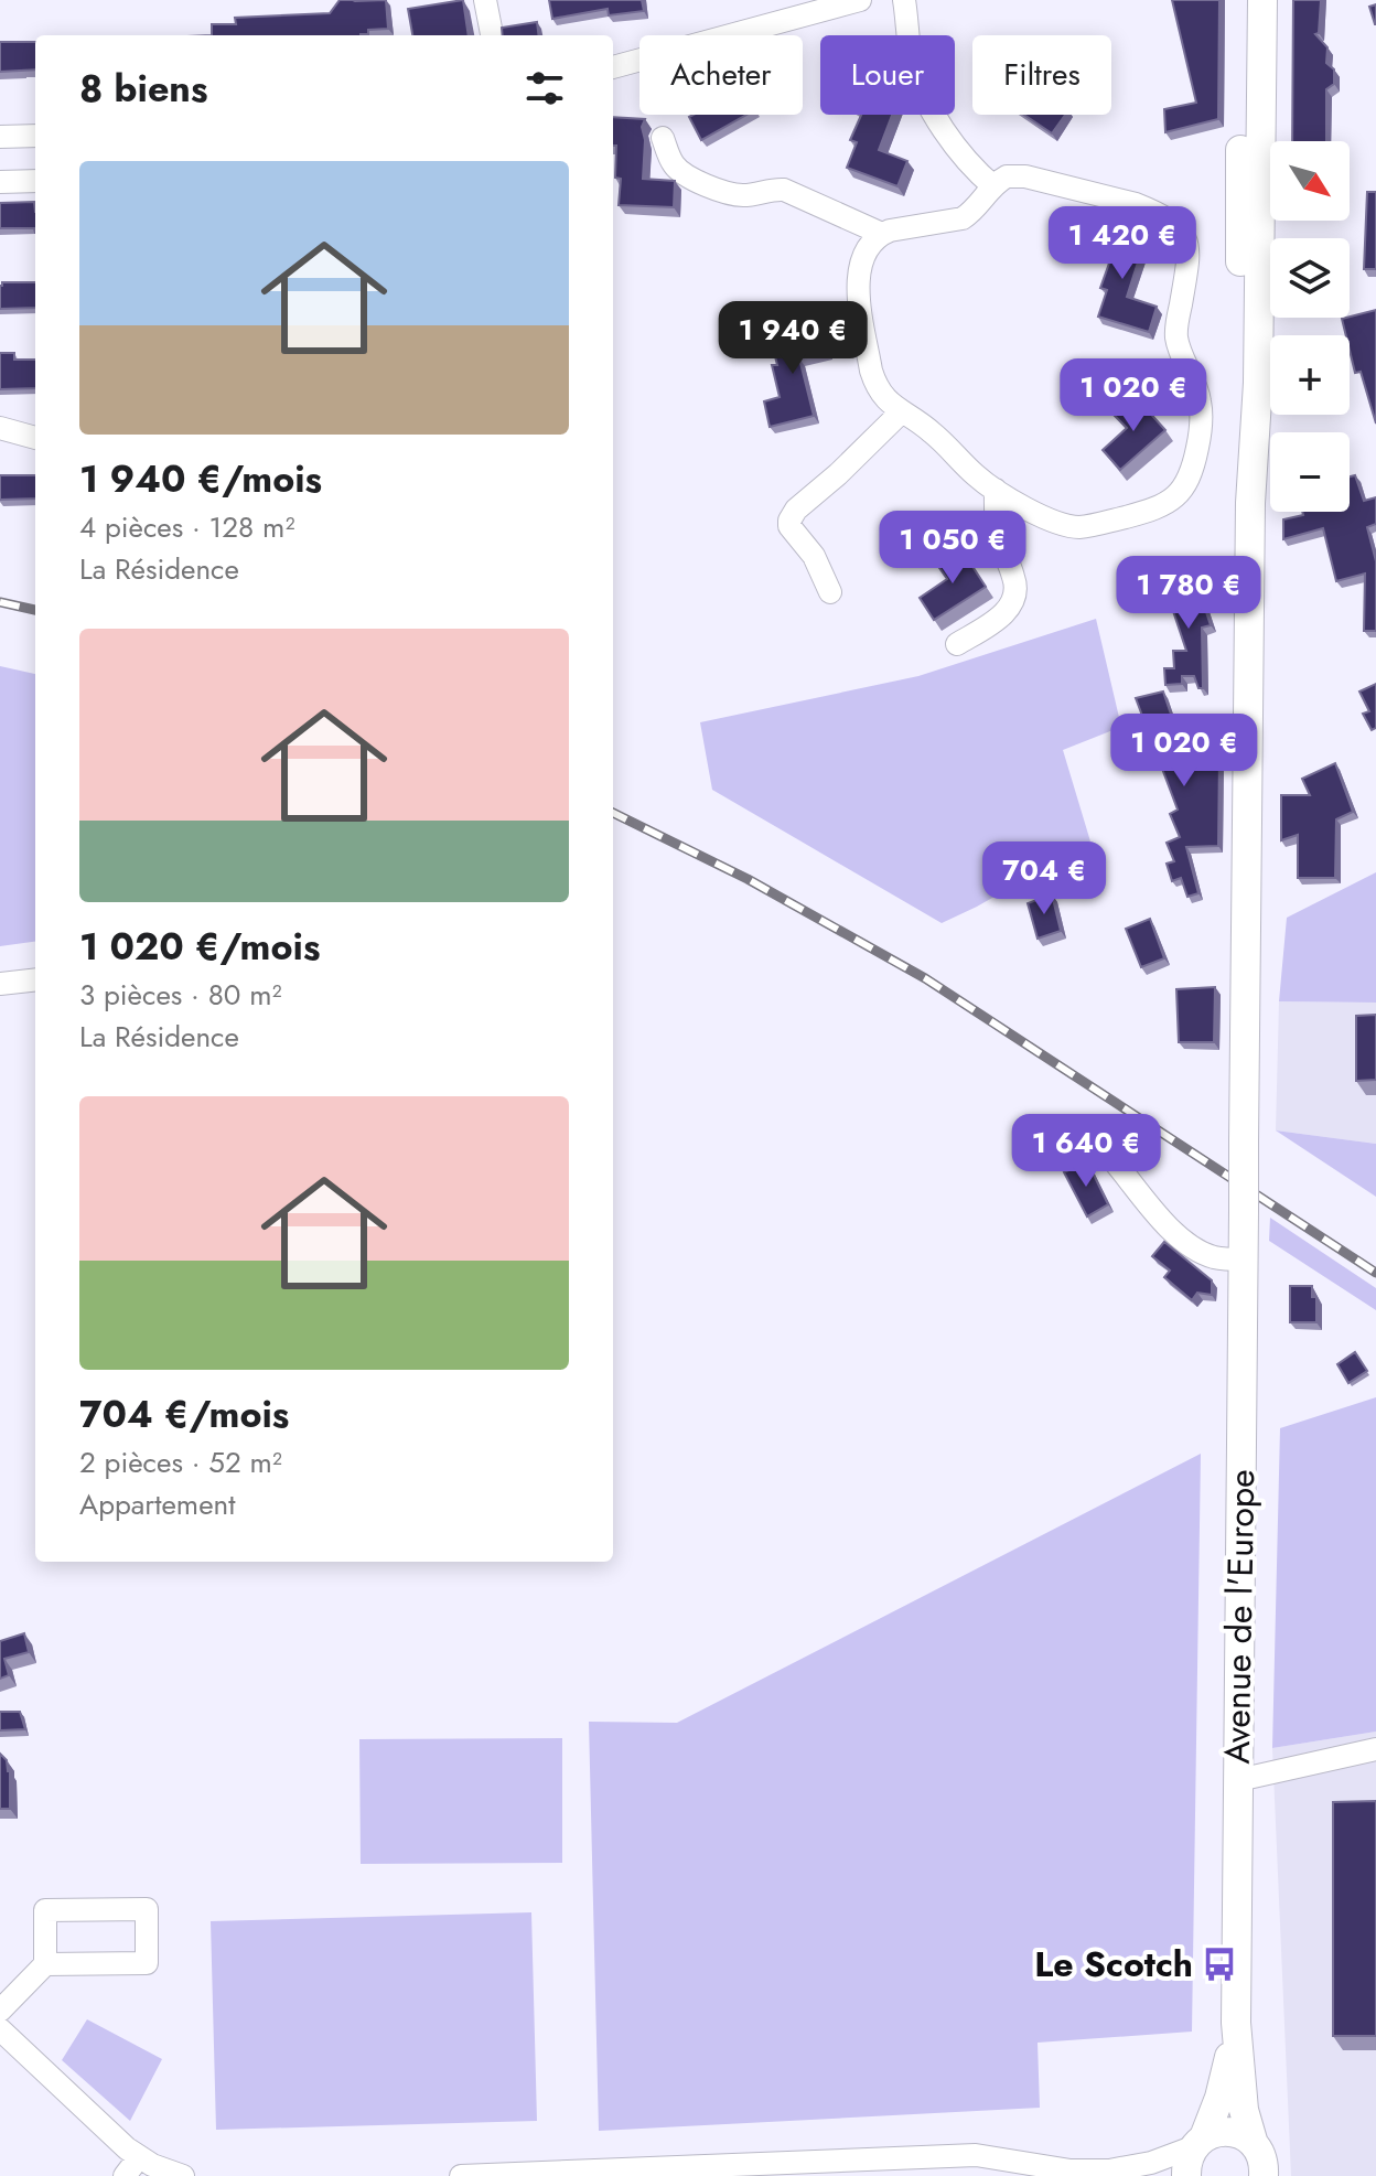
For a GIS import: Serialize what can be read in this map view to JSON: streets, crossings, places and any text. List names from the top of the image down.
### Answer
{
  "streets": {
    "main road": ["Avenue de l'Europe"]
  },
  "places": {
    "bus stop": ["Le Scotch"]
  },
  "north": "bottom right",
  "page": {
    "chip": ["Acheter", "Louer", "Filtres"],
    "heading": "8 biens",
    "map_buttons": ["+", "−"],
    "list": [
      {
        "name": "1 940 €/mois",
        "note": "4 pièces · 128 m² · La Résidence"
      },
      {
        "name": "1 020 €/mois",
        "note": "3 pièces · 80 m² · La Résidence"
      },
      {
        "name": "704 €/mois",
        "note": "2 pièces · 52 m² · Appartement"
      }
    ],
    "price": [
      "1 420 €",
      "1 940 €",
      "1 020 €",
      "1 050 €",
      "1 780 €",
      "1 020 €",
      "704 €",
      "1 640 €"
    ]
  }
}
